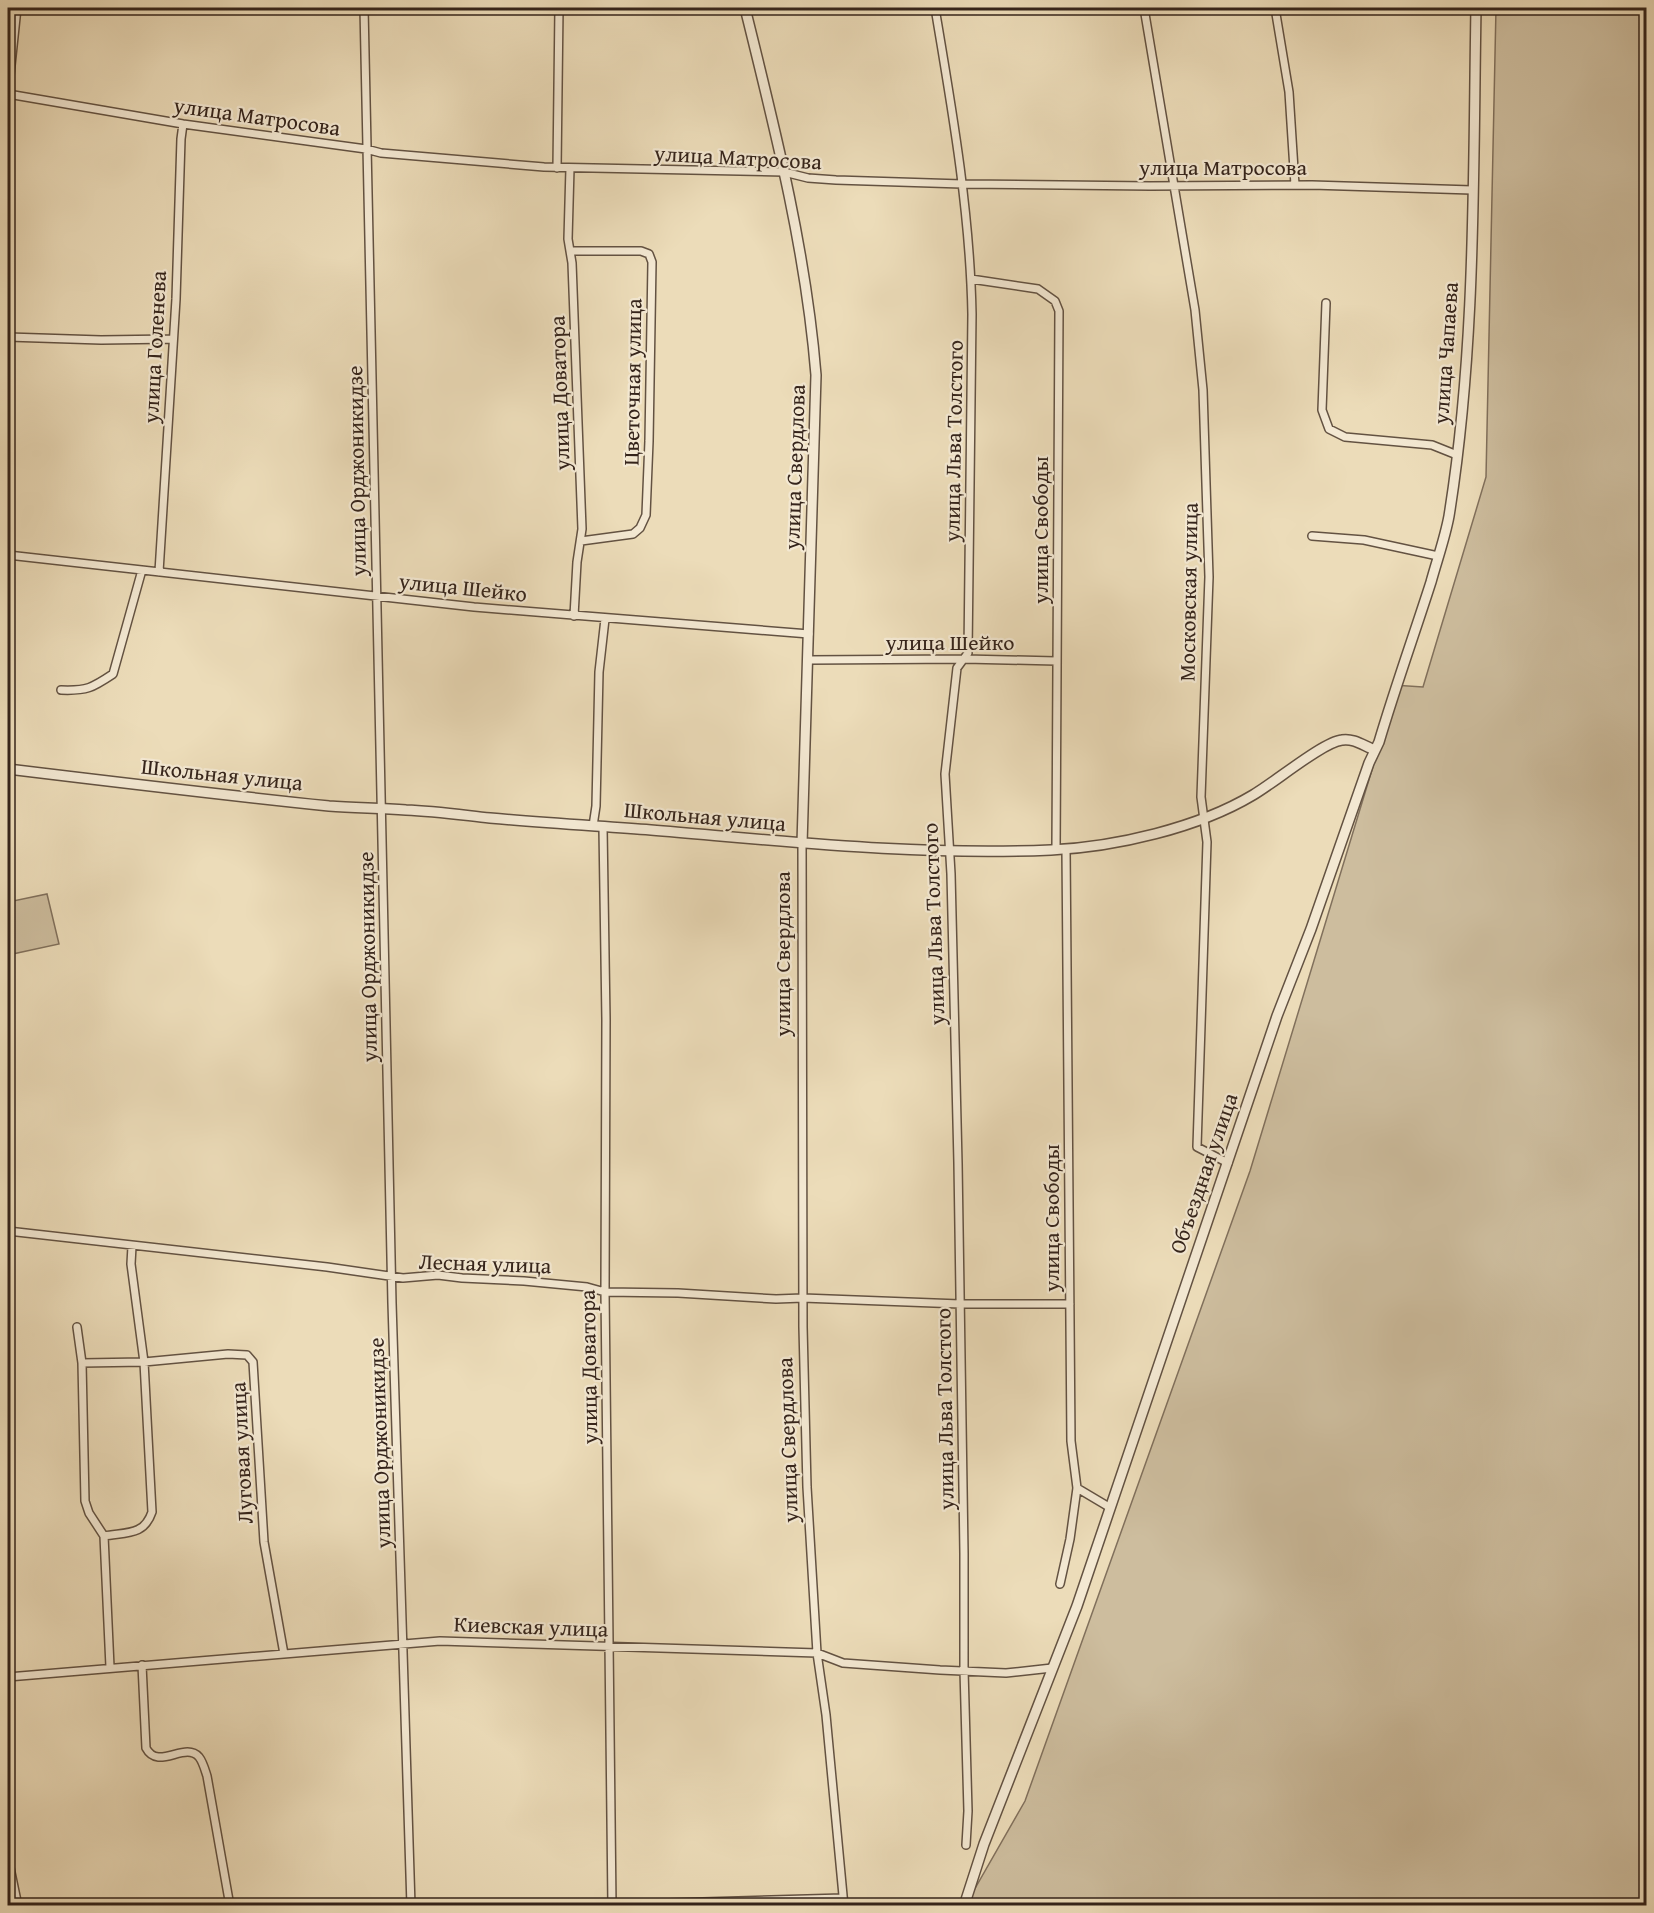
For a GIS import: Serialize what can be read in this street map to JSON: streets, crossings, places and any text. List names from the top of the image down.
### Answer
{
  "streets": {
    "street": [
      "улица Матросова",
      "улица Голенева",
      "улица Чапаева",
      "Цветочная улица",
      "улица Доватора",
      "улица Льва Толстого",
      "улица Свердлова",
      "улица Орджоникидзе",
      "улица Свободы",
      "улица Шейко",
      "Московская улица",
      "Школьная улица",
      "Объездная улица",
      "Лесная улица",
      "Луговая улица",
      "Киевская улица"
    ]
  },
  "crossings": [
    ["улица Матросова", "улица Голенева"],
    ["улица Матросова", "улица Чапаева"],
    ["улица Матросова", "улица Доватора"],
    ["улица Матросова", "улица Льва Толстого"],
    ["улица Матросова", "улица Свердлова"],
    ["улица Матросова", "улица Орджоникидзе"],
    ["улица Матросова", "Московская улица"],
    ["улица Голенева", "улица Шейко"],
    ["улица Чапаева", "Объездная улица"],
    ["Цветочная улица", "улица Доватора"],
    ["улица Доватора", "улица Шейко"],
    ["улица Доватора", "Школьная улица"],
    ["улица Доватора", "Лесная улица"],
    ["улица Доватора", "Киевская улица"],
    ["улица Льва Толстого", "улица Свободы"],
    ["улица Льва Толстого", "улица Шейко"],
    ["улица Льва Толстого", "Школьная улица"],
    ["улица Льва Толстого", "Лесная улица"],
    ["улица Льва Толстого", "Киевская улица"],
    ["улица Свердлова", "улица Шейко"],
    ["улица Свердлова", "Школьная улица"],
    ["улица Свердлова", "Лесная улица"],
    ["улица Свердлова", "Киевская улица"],
    ["улица Орджоникидзе", "улица Шейко"],
    ["улица Орджоникидзе", "Школьная улица"],
    ["улица Орджоникидзе", "Лесная улица"],
    ["улица Орджоникидзе", "Киевская улица"],
    ["улица Свободы", "улица Шейко"],
    ["улица Свободы", "Школьная улица"],
    ["улица Свободы", "Лесная улица"],
    ["Московская улица", "Школьная улица"],
    ["Московская улица", "Объездная улица"],
    ["Школьная улица", "Объездная улица"],
    ["Объездная улица", "Киевская улица"],
    ["Луговая улица", "Киевская улица"]
  ]
}
